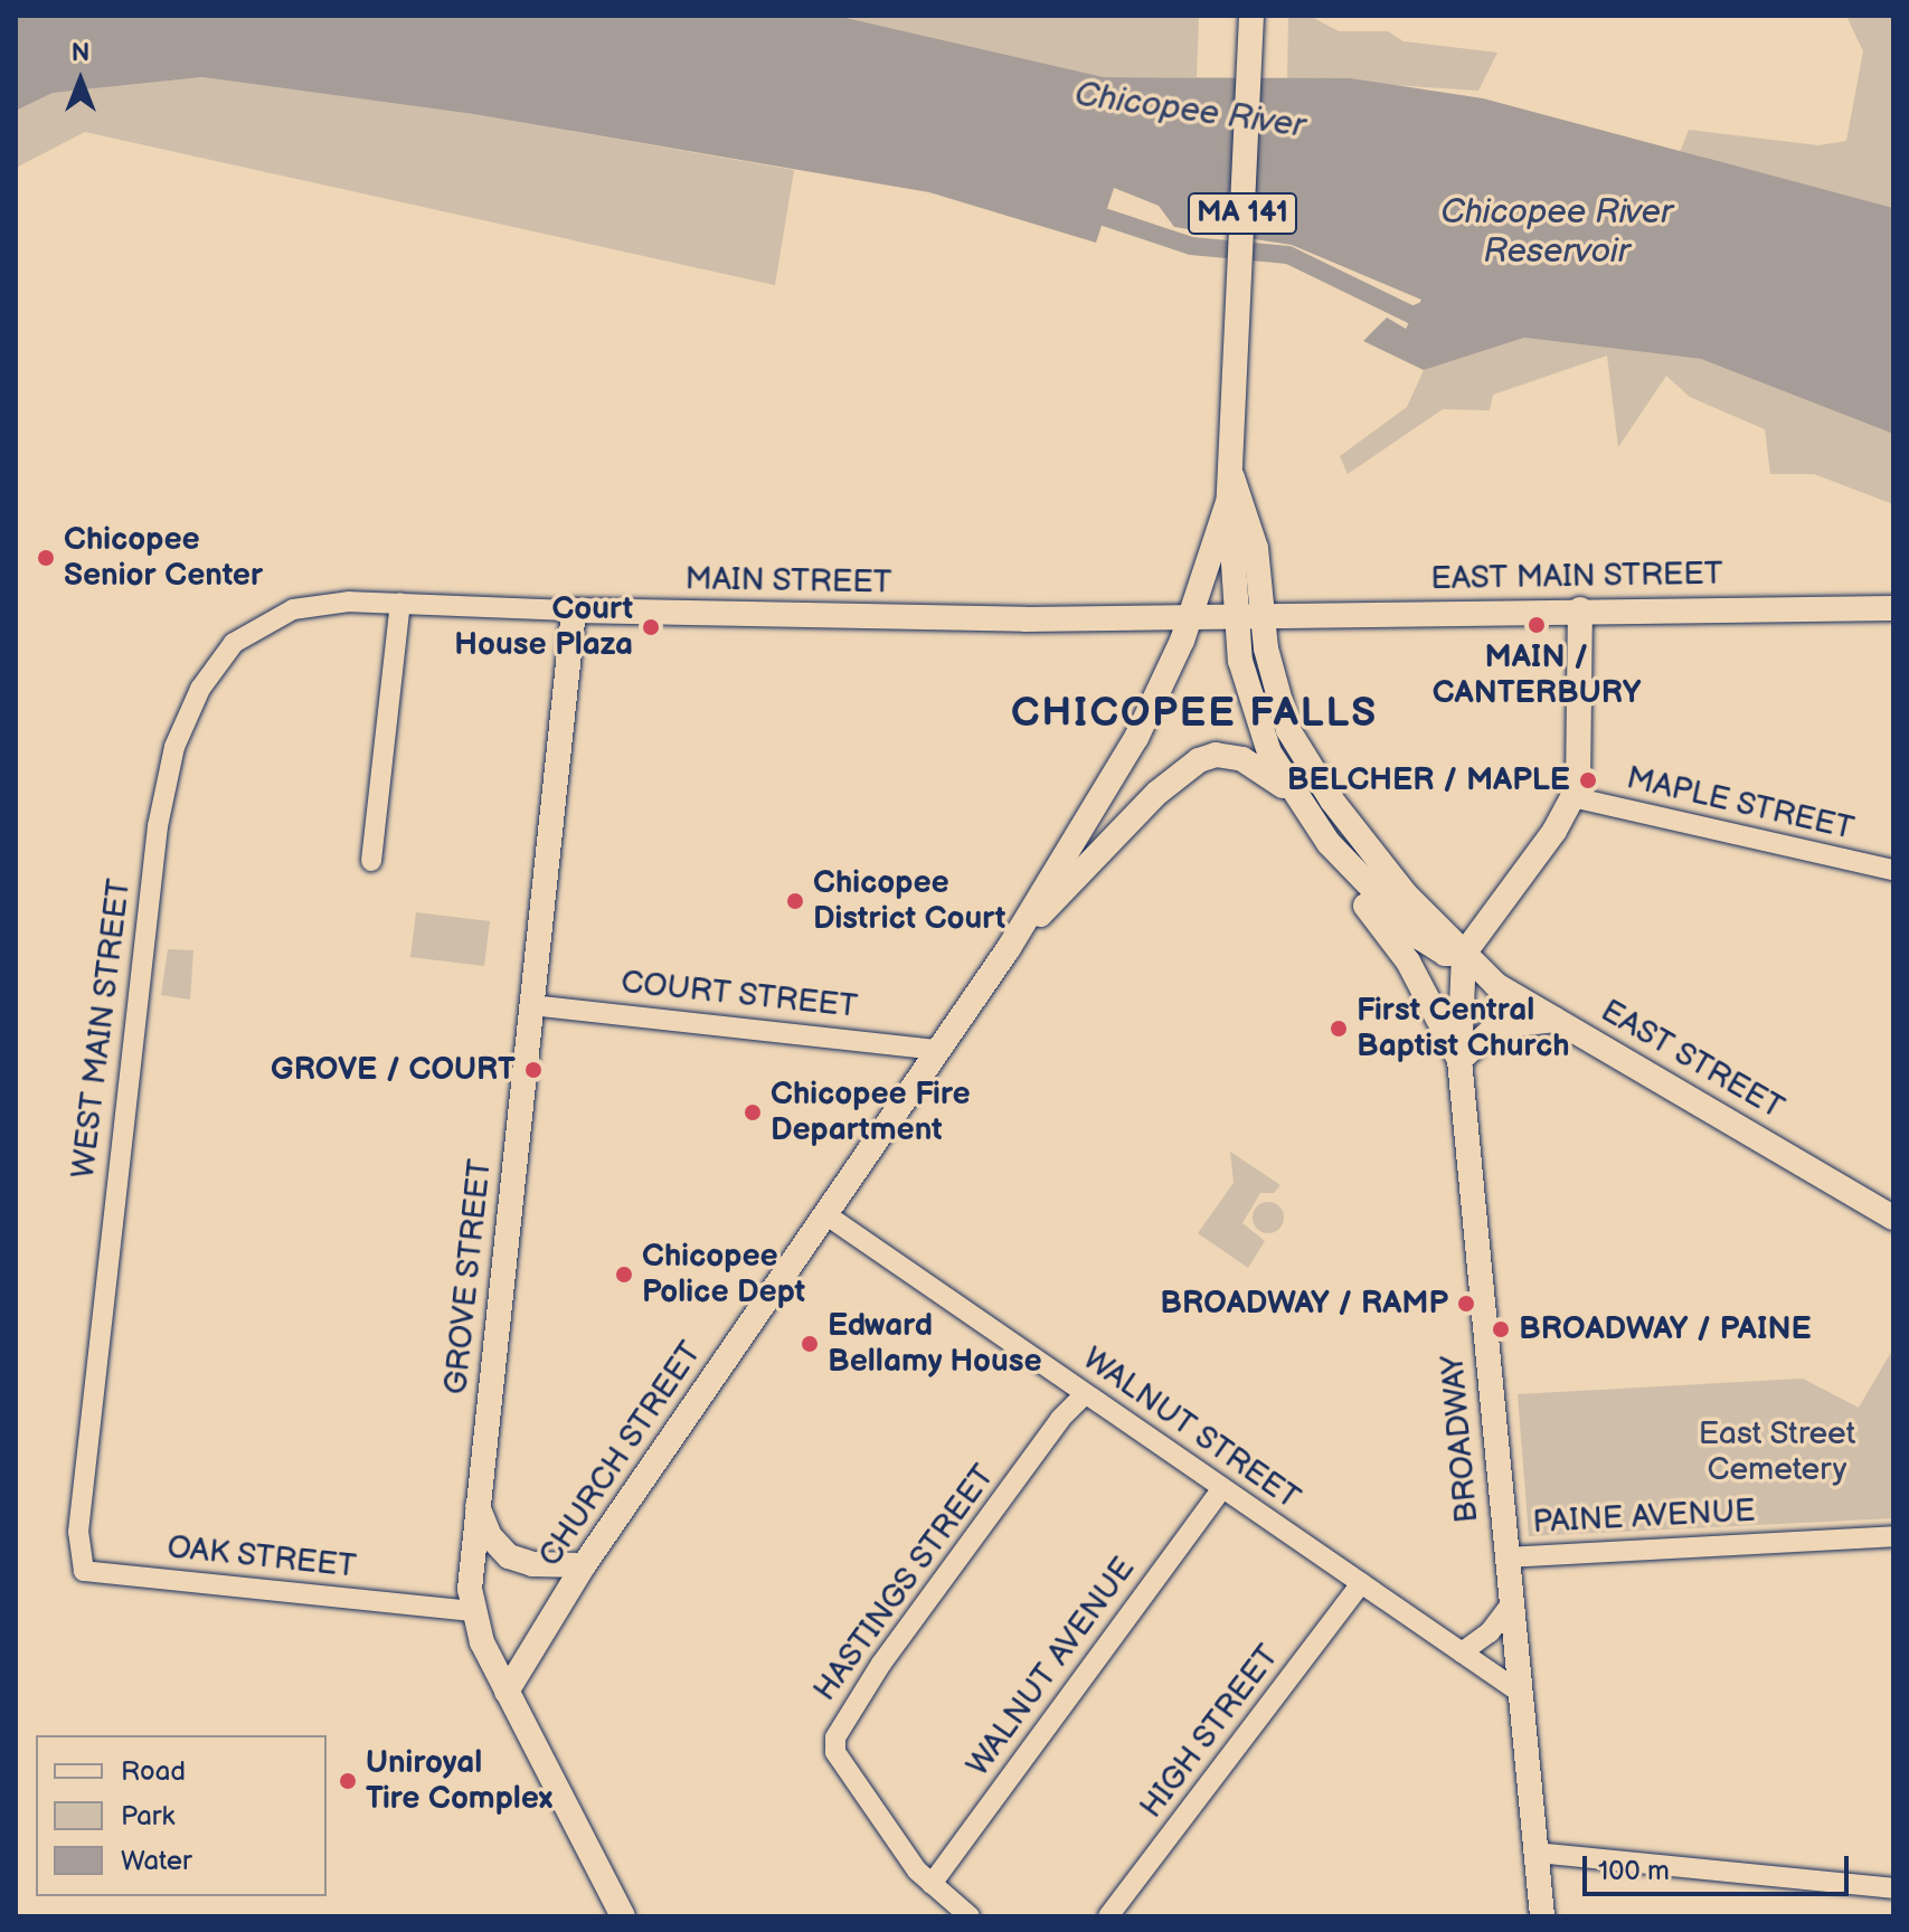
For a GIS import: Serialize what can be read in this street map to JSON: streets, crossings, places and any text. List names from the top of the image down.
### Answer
{
  "streets": {
    "main road": [
      "MA 141",
      "EAST MAIN STREET",
      "MAIN STREET",
      "EAST STREET",
      "GROVE STREET",
      "BROADWAY",
      "CHURCH STREET"
    ],
    "street": [
      "MAPLE STREET",
      "COURT STREET",
      "WEST MAIN STREET",
      "WALNUT STREET",
      "PAINE AVENUE",
      "OAK STREET",
      "HASTINGS STREET",
      "WALNUT AVENUE",
      "HIGH STREET"
    ]
  },
  "crossings": [
    ["MA 141", "EAST MAIN STREET"],
    ["MA 141", "MAIN STREET"],
    ["MA 141", "CHURCH STREET"],
    ["EAST MAIN STREET", "MAIN STREET"],
    ["MAIN STREET", "WEST MAIN STREET"],
    ["MAIN STREET", "GROVE STREET"],
    ["MAIN STREET", "CHURCH STREET"],
    ["COURT STREET", "GROVE STREET"],
    ["COURT STREET", "CHURCH STREET"],
    ["WEST MAIN STREET", "OAK STREET"],
    ["EAST STREET", "BROADWAY"],
    ["GROVE STREET", "CHURCH STREET"],
    ["GROVE STREET", "OAK STREET"],
    ["WALNUT STREET", "BROADWAY"],
    ["WALNUT STREET", "CHURCH STREET"],
    ["WALNUT STREET", "HASTINGS STREET"],
    ["WALNUT STREET", "WALNUT AVENUE"],
    ["WALNUT STREET", "HIGH STREET"],
    ["BROADWAY", "PAINE AVENUE"],
    ["HASTINGS STREET", "WALNUT AVENUE"]
  ],
  "districts": ["CHICOPEE FALLS"],
  "water": ["Chicopee River", "Chicopee River Reservoir"],
  "parks": ["East Street Cemetery"],
  "places": [
    "Chicopee Senior Center",
    "MAIN / CANTERBURY",
    "Court House Plaza",
    "BELCHER / MAPLE",
    "Chicopee District Court",
    "First Central Baptist Church",
    "GROVE / COURT",
    "Chicopee Fire Department",
    "Chicopee Police Dept",
    "BROADWAY / RAMP",
    "BROADWAY / PAINE",
    "Edward Bellamy House",
    "Uniroyal Tire Complex"
  ],
  "legend": ["Road", "Park", "Water"],
  "scale_bar": "100 m",
  "north": "top"
}
